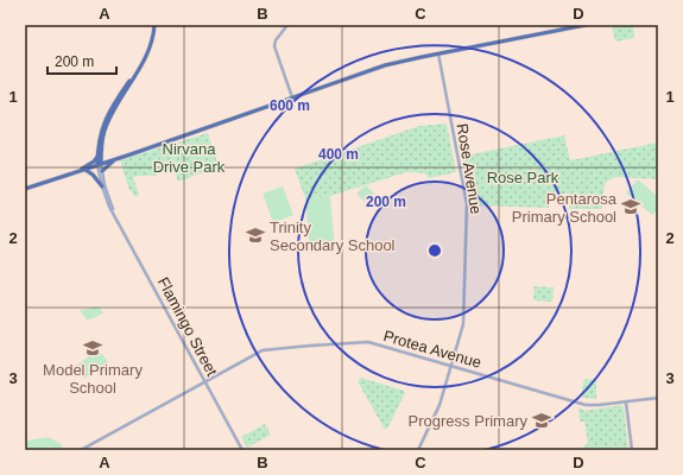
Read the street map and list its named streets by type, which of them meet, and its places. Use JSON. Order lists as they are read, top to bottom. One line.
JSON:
{"streets":{"street":["Rose Avenue","Flamingo Street","Protea Avenue"]},"crossings":[["Rose Avenue","Protea Avenue"],["Flamingo Street","Protea Avenue"]],"parks":["Nirvana Drive Park","Rose Park"],"places":{"school or university":["Pentarosa Primary School","Trinity Secondary School","Model Primary School","Progress Primary"]},"scale_bar":"200 m","grid":{"columns":["A","B","C","D"],"rows":["1","2","3"]},"rings":["600 m","400 m","200 m"]}
